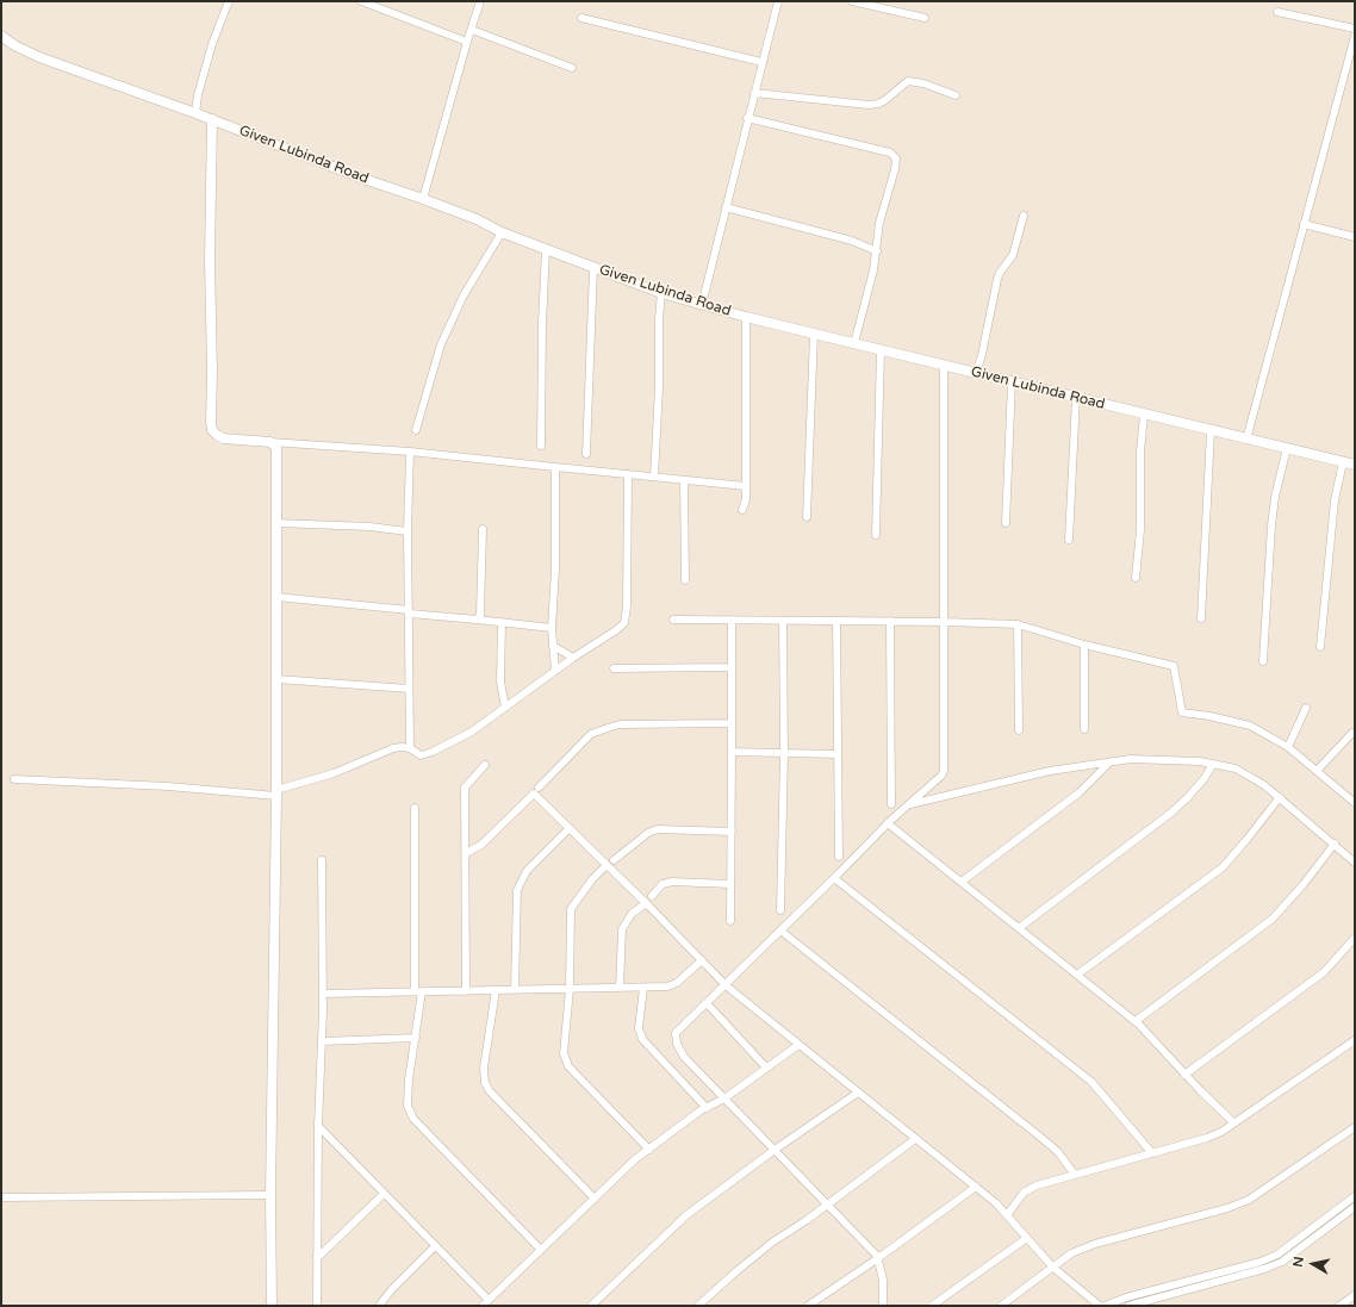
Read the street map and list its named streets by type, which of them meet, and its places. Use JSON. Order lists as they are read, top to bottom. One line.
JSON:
{"streets":{"street":["Given Lubinda Road"]},"north":"left"}
